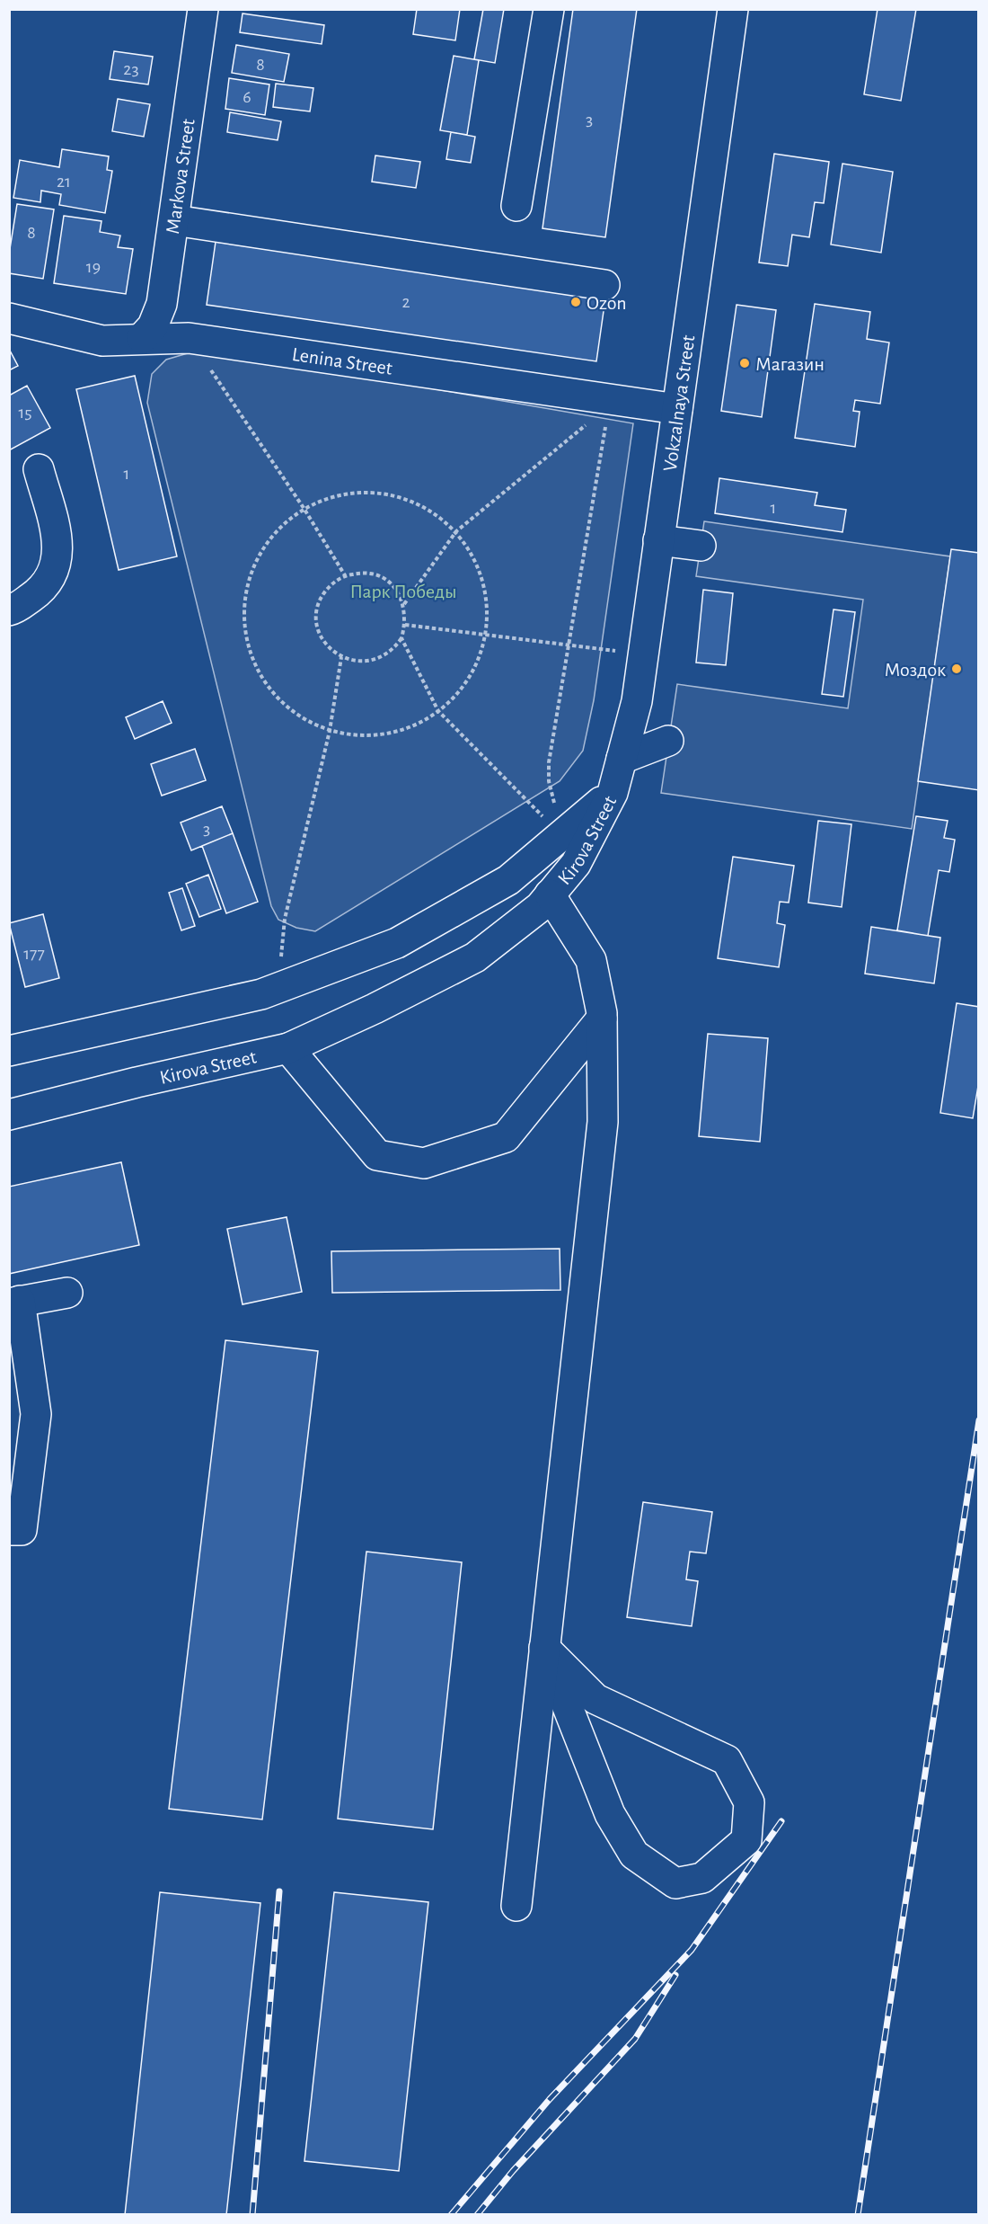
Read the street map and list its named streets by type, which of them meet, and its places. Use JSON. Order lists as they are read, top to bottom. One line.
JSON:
{"streets":{"street":["Markova Street","Lenina Street","Vokzalnaya Street","Kirova Street"]},"crossings":[["Markova Street","Lenina Street"],["Lenina Street","Vokzalnaya Street"],["Vokzalnaya Street","Kirova Street"]],"parks":["Парк Победы"],"places":["Ozon","Магазин","Моздок"],"house_numbers":["8","23","6","3","21","8","19","2","15","1","1","3","177"]}
